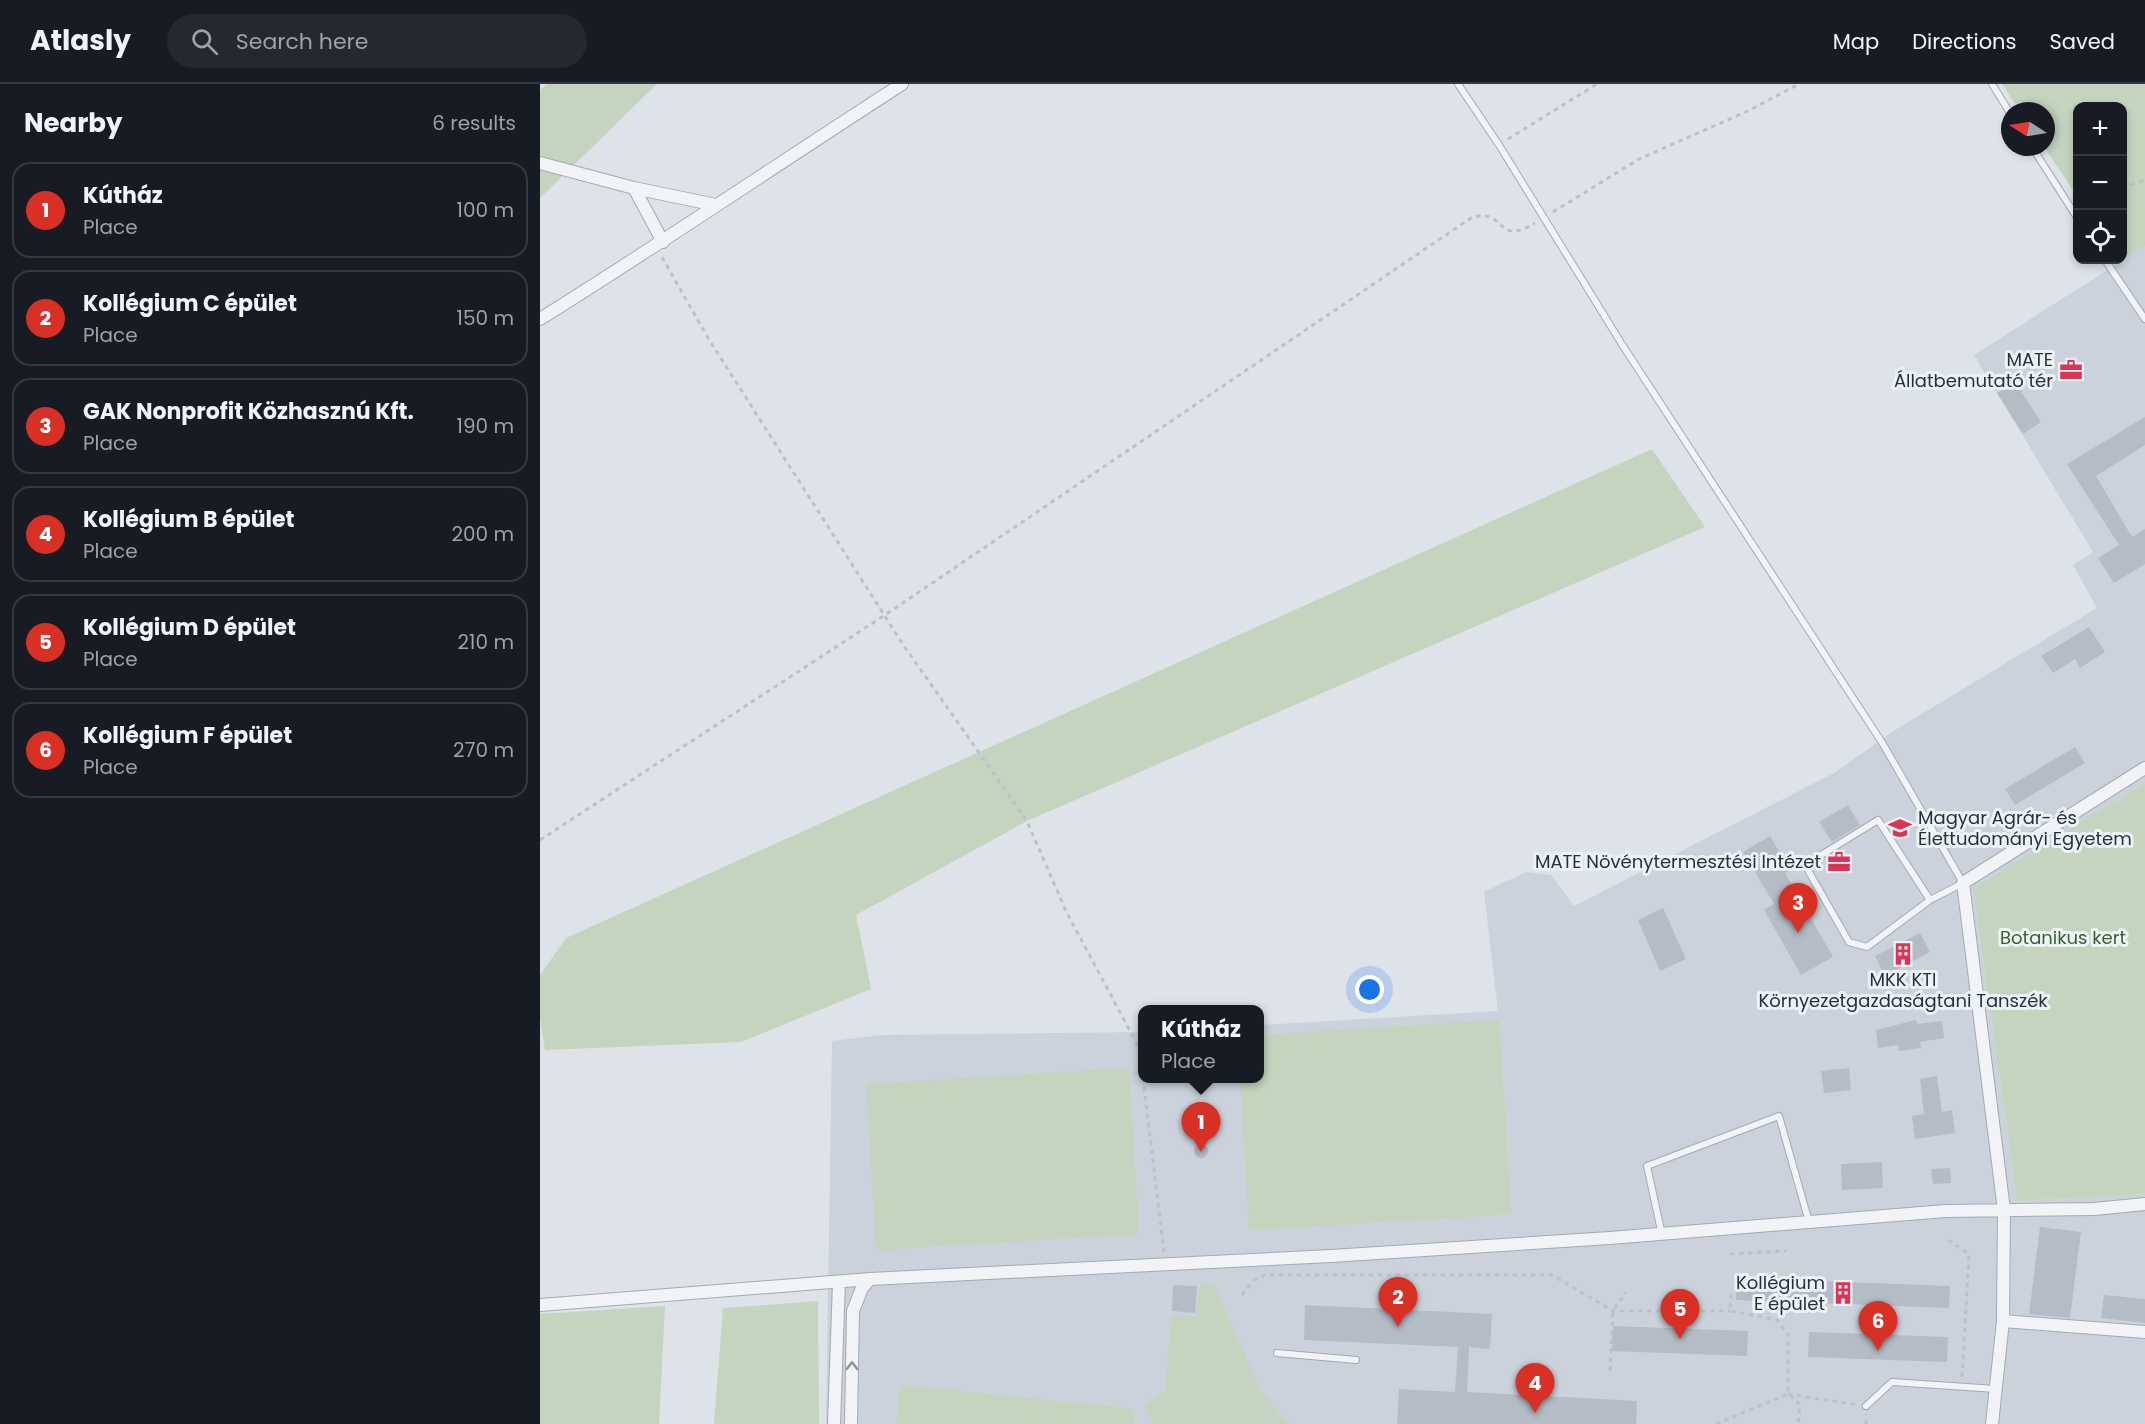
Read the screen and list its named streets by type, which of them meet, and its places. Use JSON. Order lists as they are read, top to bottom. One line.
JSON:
{"parks":["Botanikus kert"],"places":{"office":["MATE Állatbemutató tér","MATE Növénytermesztési Intézet"],"school or university":["Magyar Agrár- és Élettudományi Egyetem"],"building":["MKK KTI Környezetgazdaságtani Tanszék","Kollégium E épület"]},"north":"left","page":{"header":"Atlasly","search":"Search here","nav":["Map","Directions","Saved"],"heading":["Nearby","6 results"],"map_buttons":["+","−"],"list":[{"mark":"1","name":"Kútház","note":"Place","value":"100 m"},{"mark":"2","name":"Kollégium C épület","note":"Place","value":"150 m"},{"mark":"3","name":"GAK Nonprofit Közhasznú Kft.","note":"Place","value":"190 m"},{"mark":"4","name":"Kollégium B épület","note":"Place","value":"200 m"},{"mark":"5","name":"Kollégium D épület","note":"Place","value":"210 m"},{"mark":"6","name":"Kollégium F épület","note":"Place","value":"270 m"}],"pins":["3","1","2","5","6","4"],"popup":["Kútház","Place"]}}
